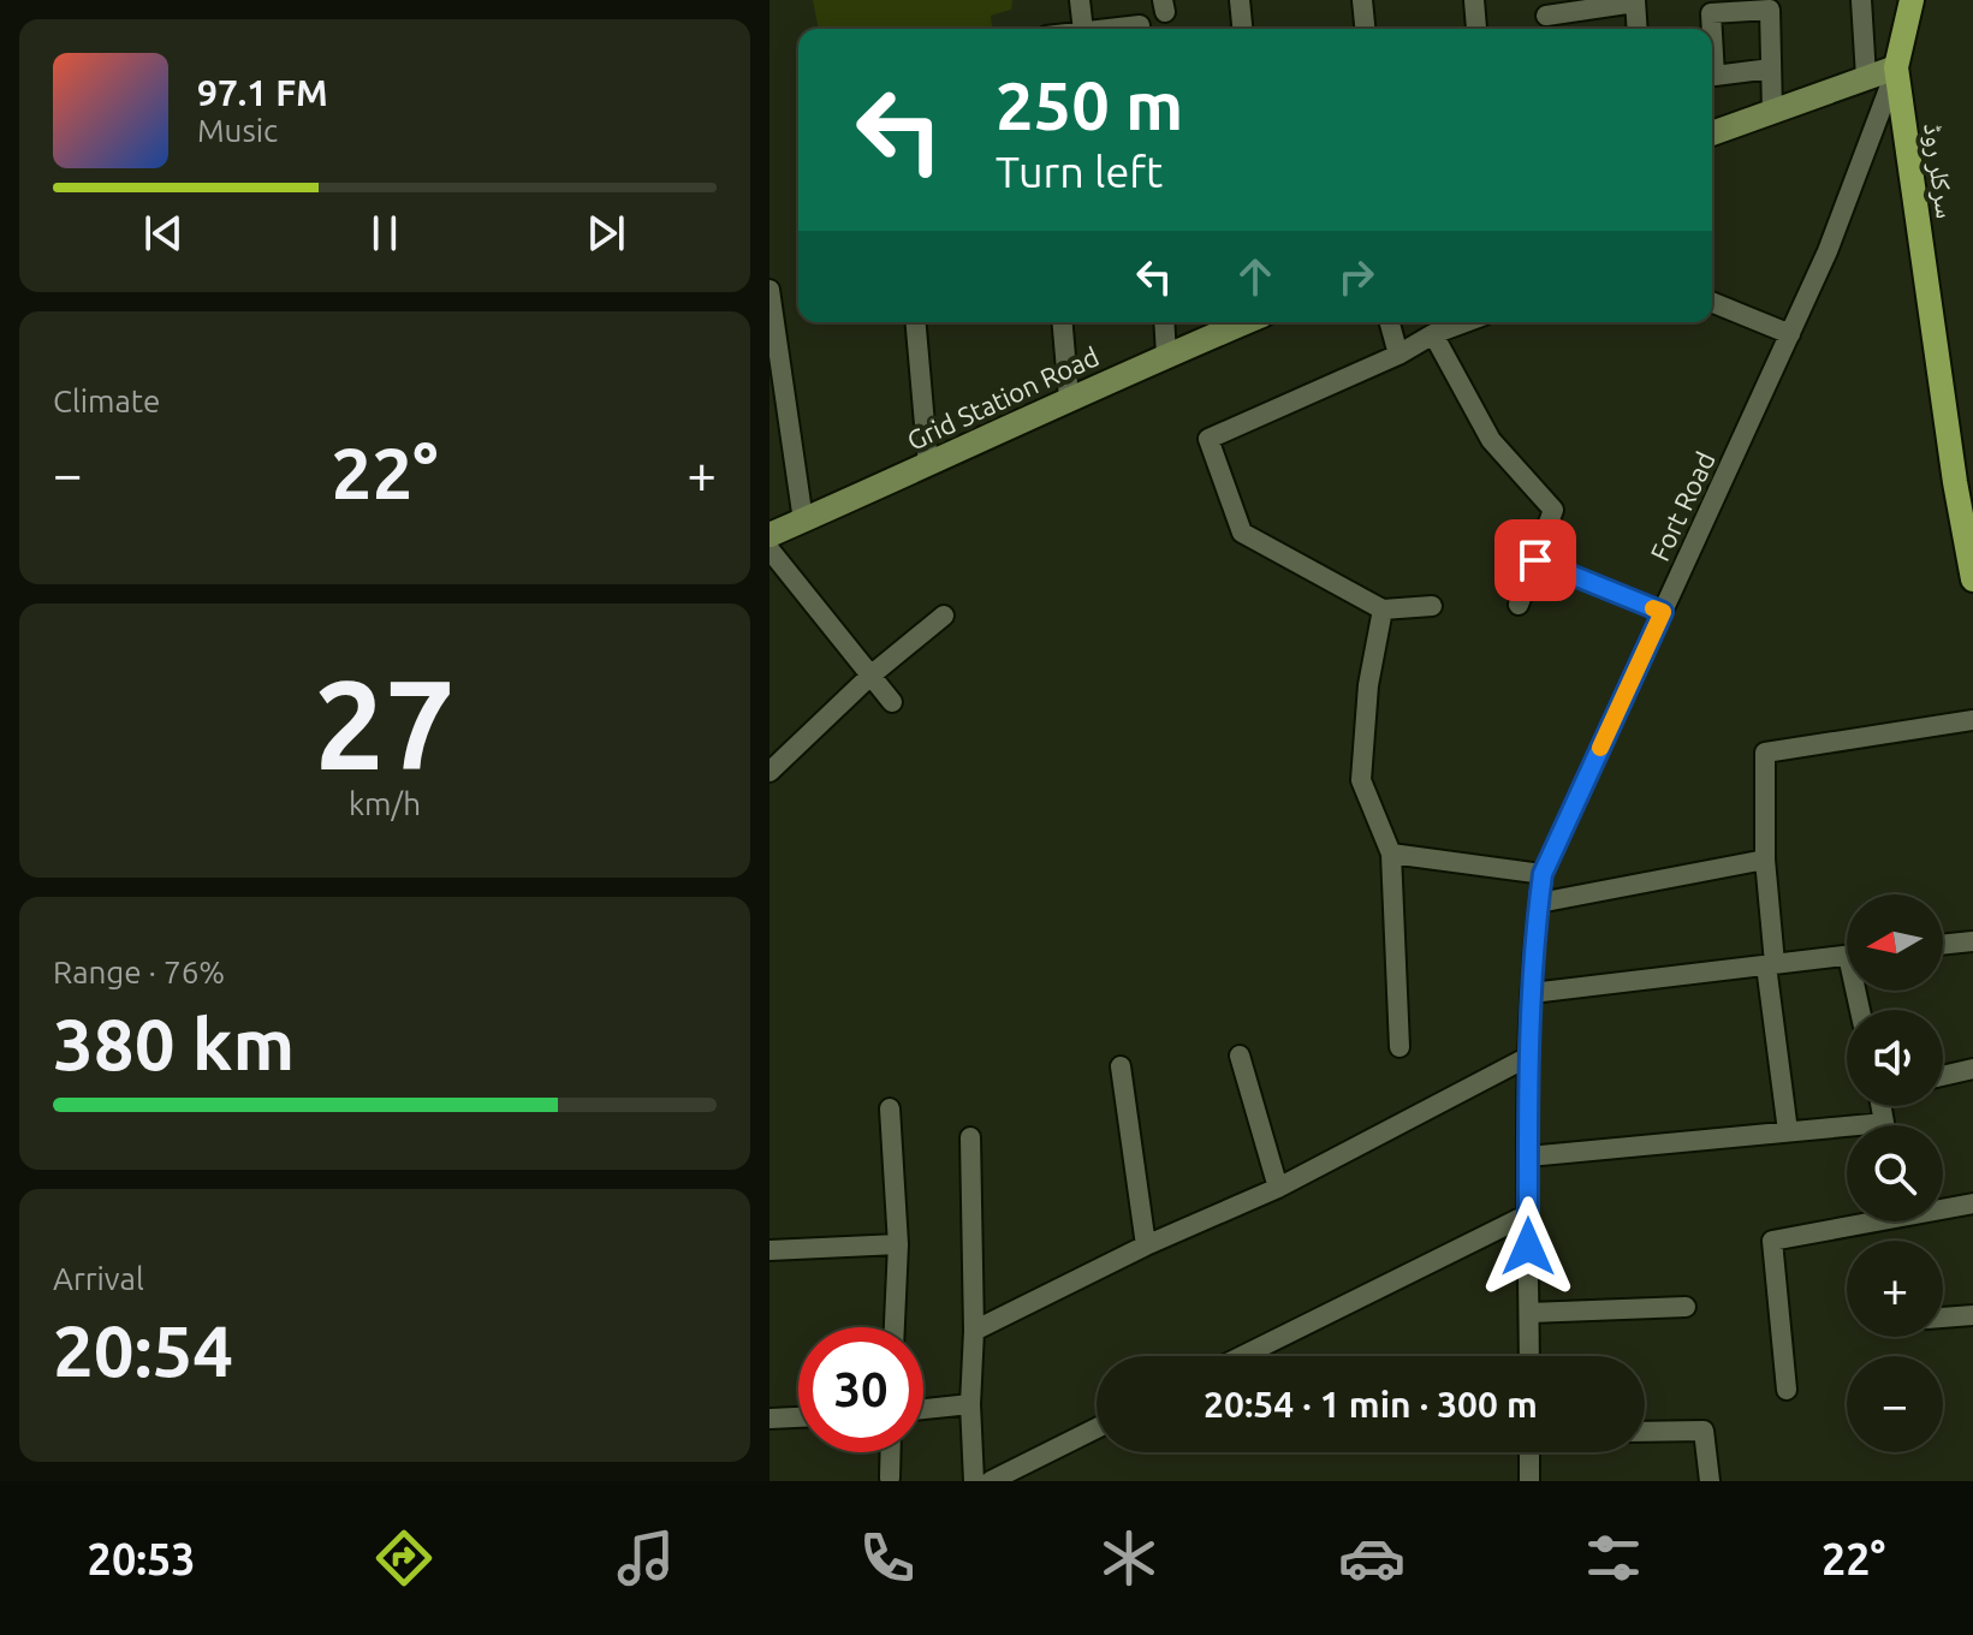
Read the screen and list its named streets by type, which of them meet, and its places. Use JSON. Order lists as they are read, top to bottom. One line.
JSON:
{"streets":{"main road":["سرکلر روڈ","Grid Station Road"],"street":["Fort Road"]},"crossings":[["سرکلر روڈ","Fort Road"]],"north":"left","page":{"turn":["250 m","Turn left"],"song":["97.1 FM","Music"],"tile":["Climate",["27","km/h"],["Range · 76%","380 km"],["Arrival","20:54"]],"heat":["−","22°","+"],"map_buttons":["+","−"],"limit":"30","trip":"20:54 · 1 min · 300 m","tabs":["20:53","22°"]}}
